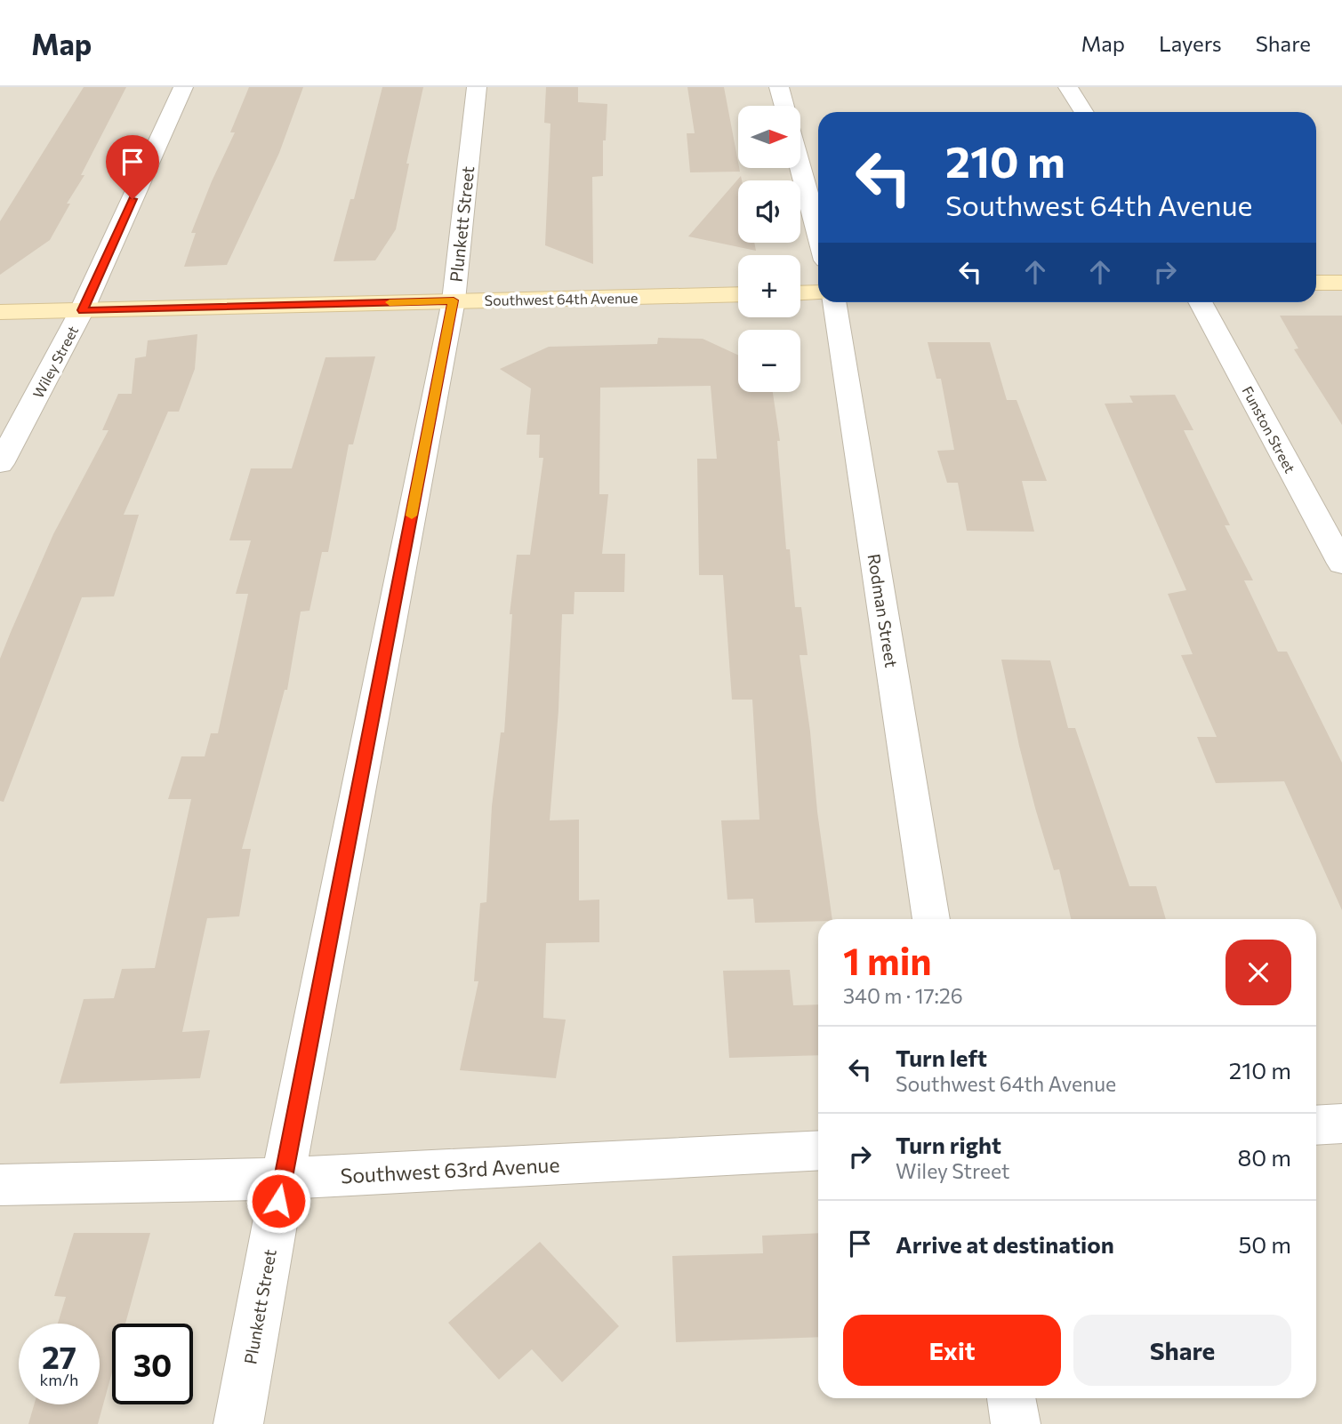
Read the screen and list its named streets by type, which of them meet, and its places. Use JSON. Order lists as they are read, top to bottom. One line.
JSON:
{"streets":{"street":["Plunkett Street","Southwest 64th Avenue","Wiley Street","Funston Street","Rodman Street","Southwest 63rd Avenue"]},"crossings":[["Plunkett Street","Southwest 64th Avenue"],["Plunkett Street","Southwest 63rd Avenue"],["Southwest 64th Avenue","Wiley Street"]],"north":"right","page":{"header":"Map","nav":["Map","Layers","Share"],"map_buttons":["+","−"],"turn":["210 m","Southwest 64th Avenue"],"heading":["1 min","340 m · 17:26"],"list":[{"name":"Turn left","note":"Southwest 64th Avenue","value":"210 m"},{"name":"Turn right","note":"Wiley Street","value":"80 m"},{"name":"Arrive at destination","value":"50 m"}],"buttons":["Exit","Share"],"speed":"27 km/h","limit":"30"}}
